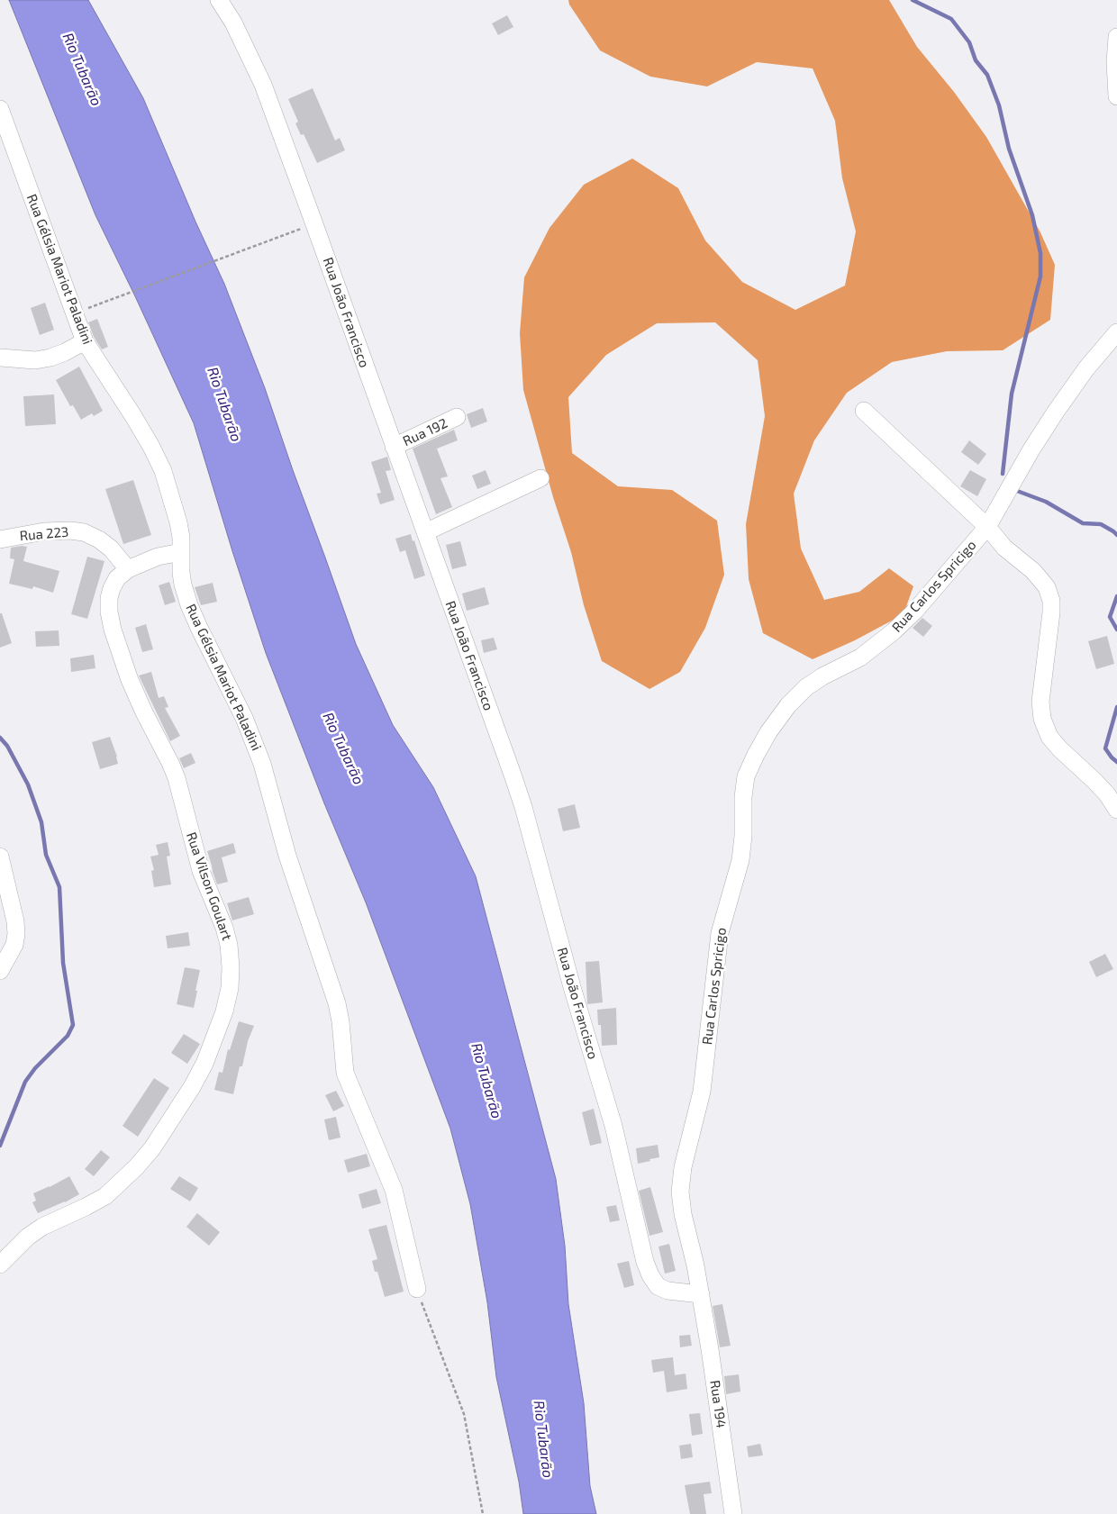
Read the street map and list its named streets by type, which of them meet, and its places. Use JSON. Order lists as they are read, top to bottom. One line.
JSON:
{"streets":{"street":["Rua Gélsia Mariot Paladini","Rua João Francisco","Rua 192","Rua 223","Rua Carlos Spricigo","Rua Vilson Goulart","Rua 194"]},"crossings":[["Rua Gélsia Mariot Paladini","Rua Vilson Goulart"],["Rua João Francisco","Rua 192"],["Rua João Francisco","Rua Carlos Spricigo"],["Rua João Francisco","Rua 194"],["Rua 223","Rua Vilson Goulart"],["Rua Carlos Spricigo","Rua 194"]],"water":["Rio Tubarão"]}
